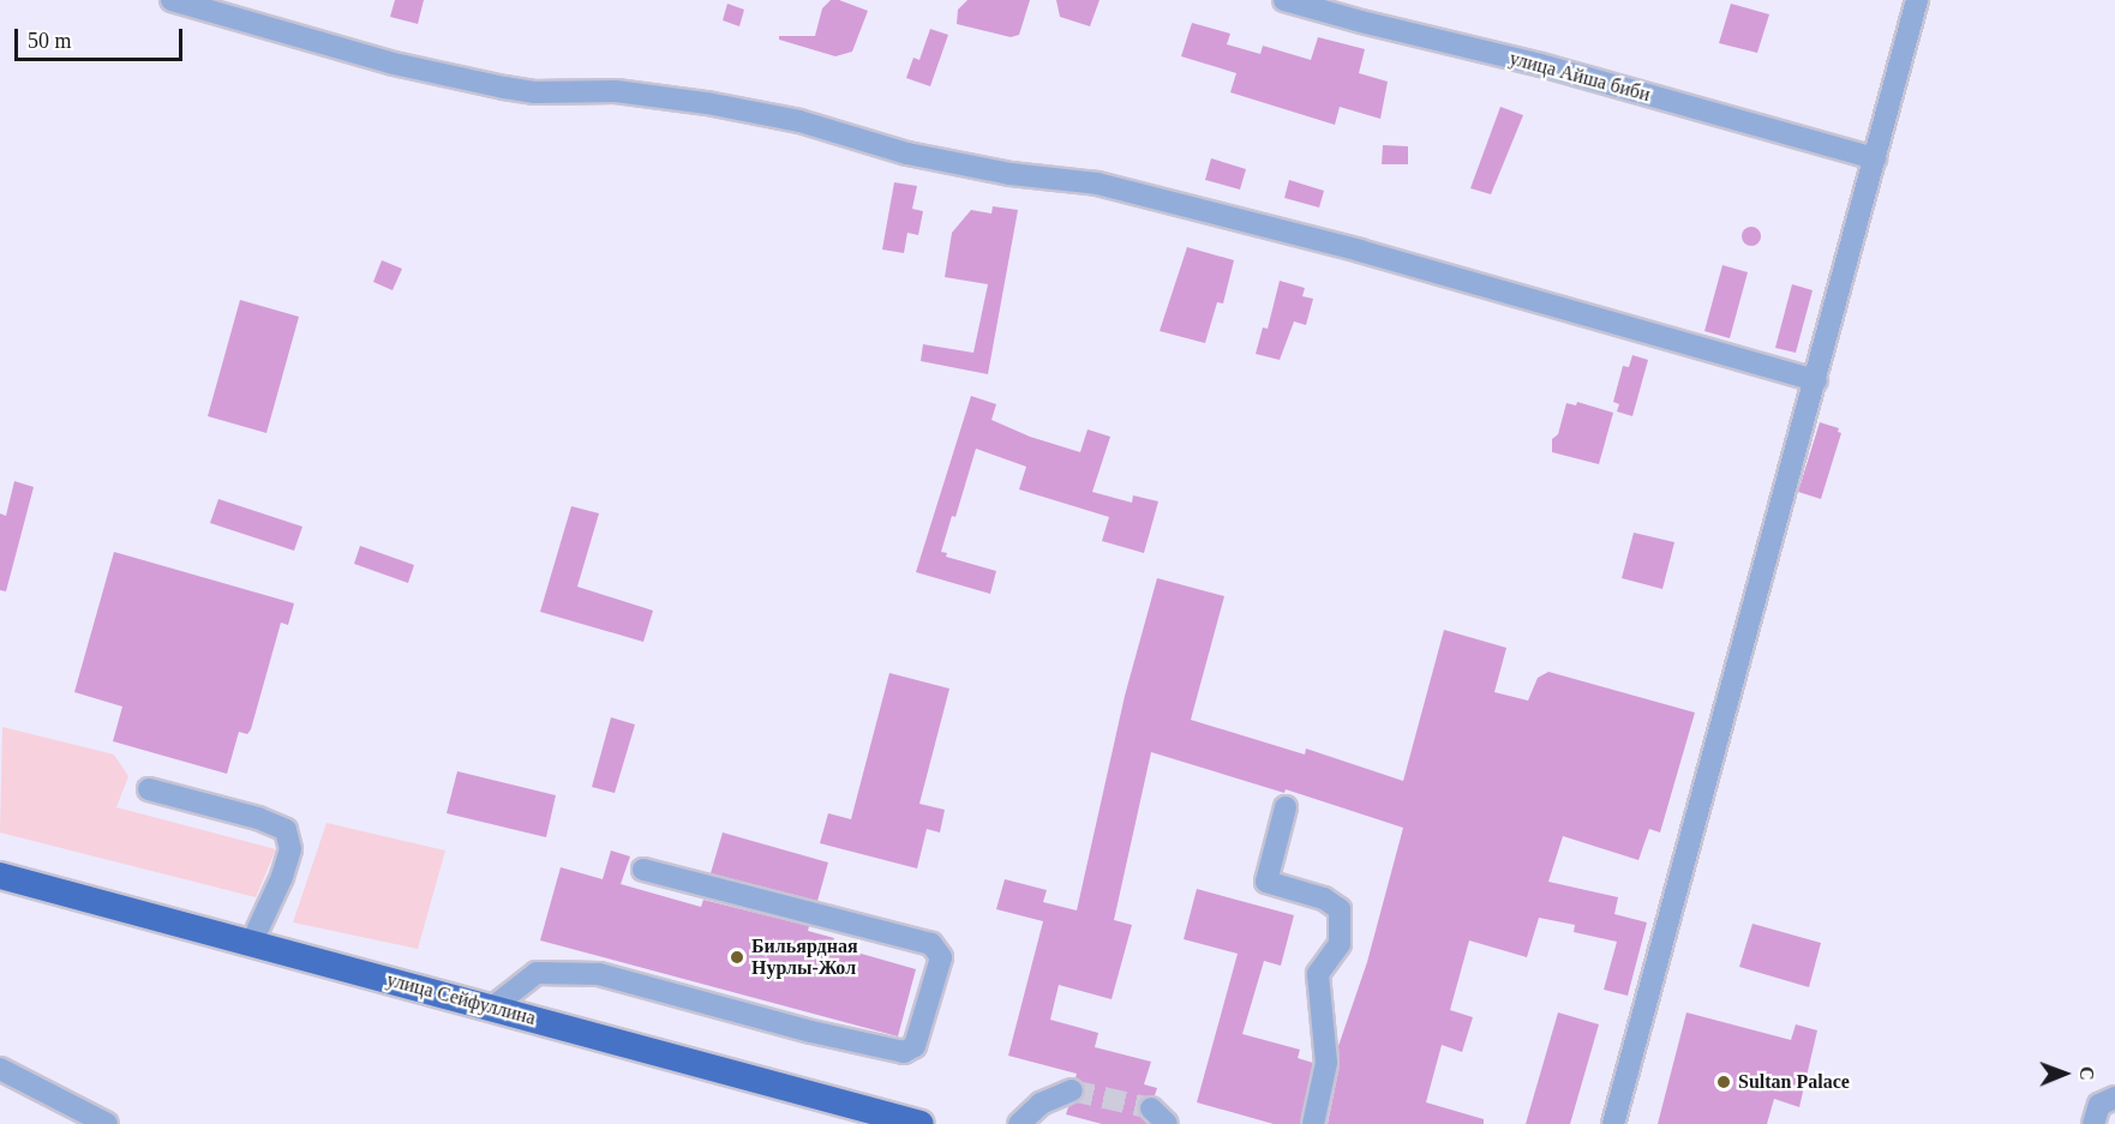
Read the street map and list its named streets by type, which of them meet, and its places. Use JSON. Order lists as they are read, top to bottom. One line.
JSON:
{"streets":{"main road":["улица Сейфуллина"],"street":["улица Айша биби"]},"places":["Бильярдная Нурлы-Жол","Sultan Palace"],"scale_bar":"50 m","north":"right"}
